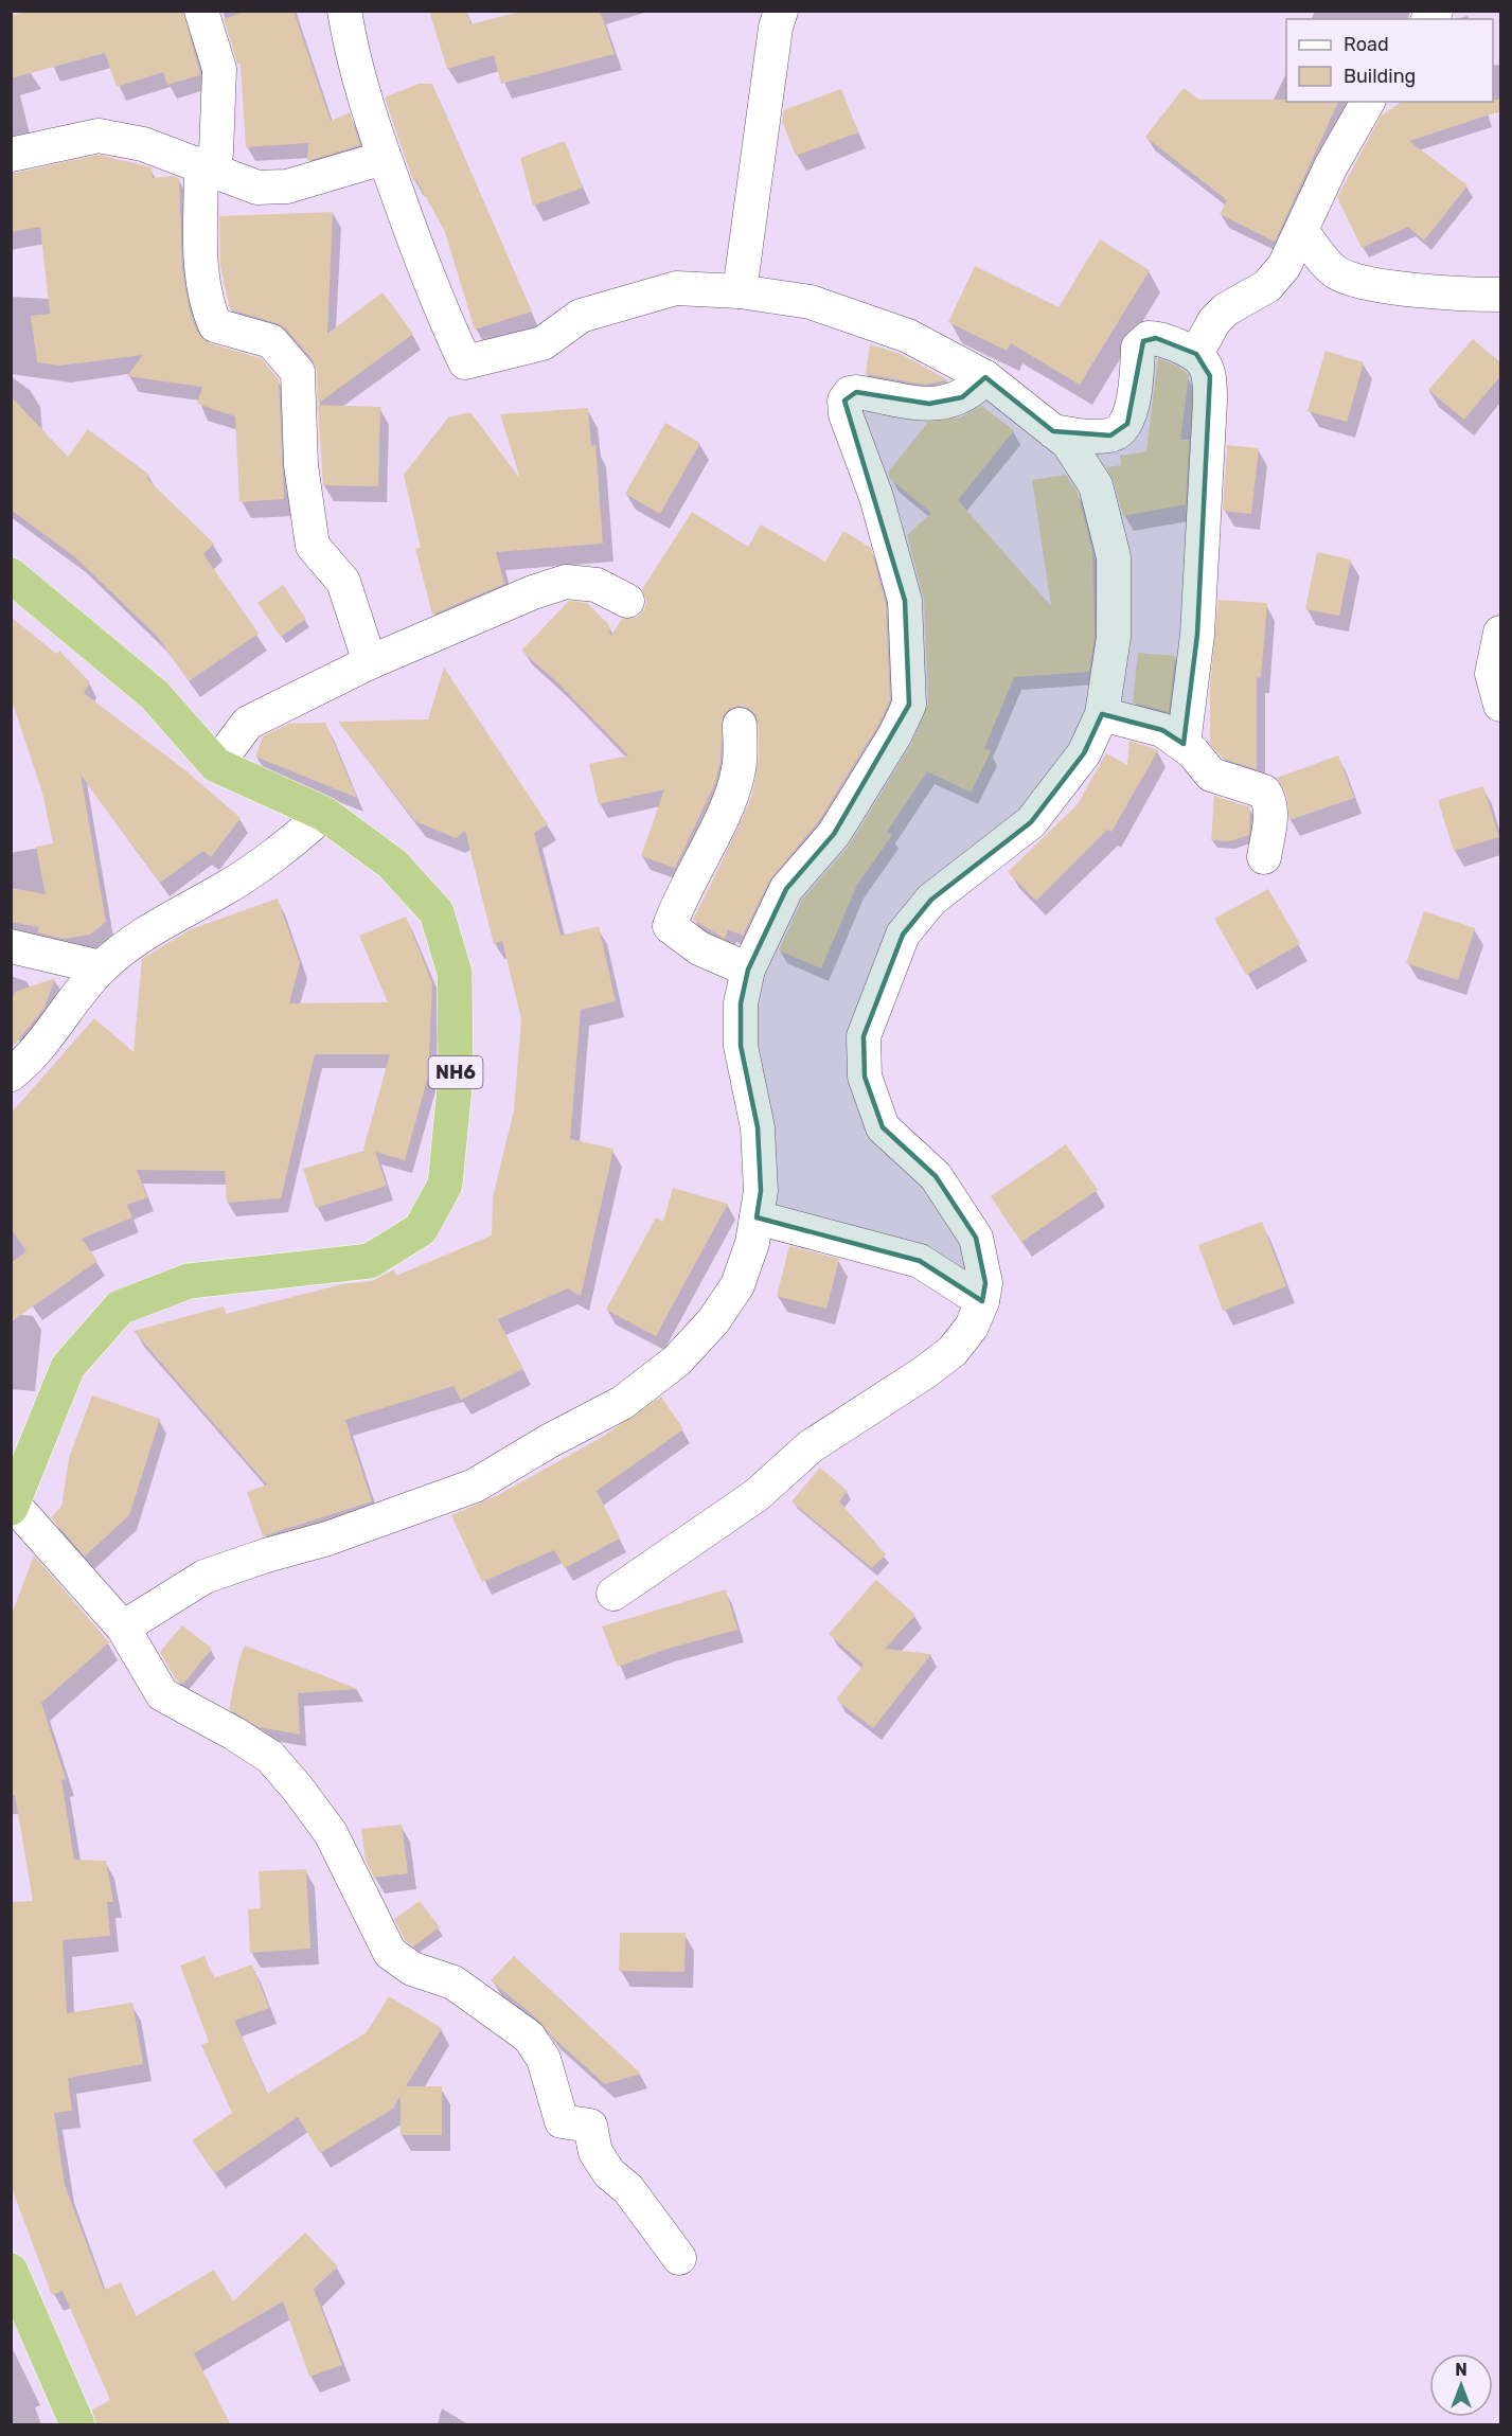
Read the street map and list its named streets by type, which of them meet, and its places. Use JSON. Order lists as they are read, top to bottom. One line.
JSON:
{"streets":{"highway":["NH6"]},"legend":["Road","Building"],"north":"top"}
